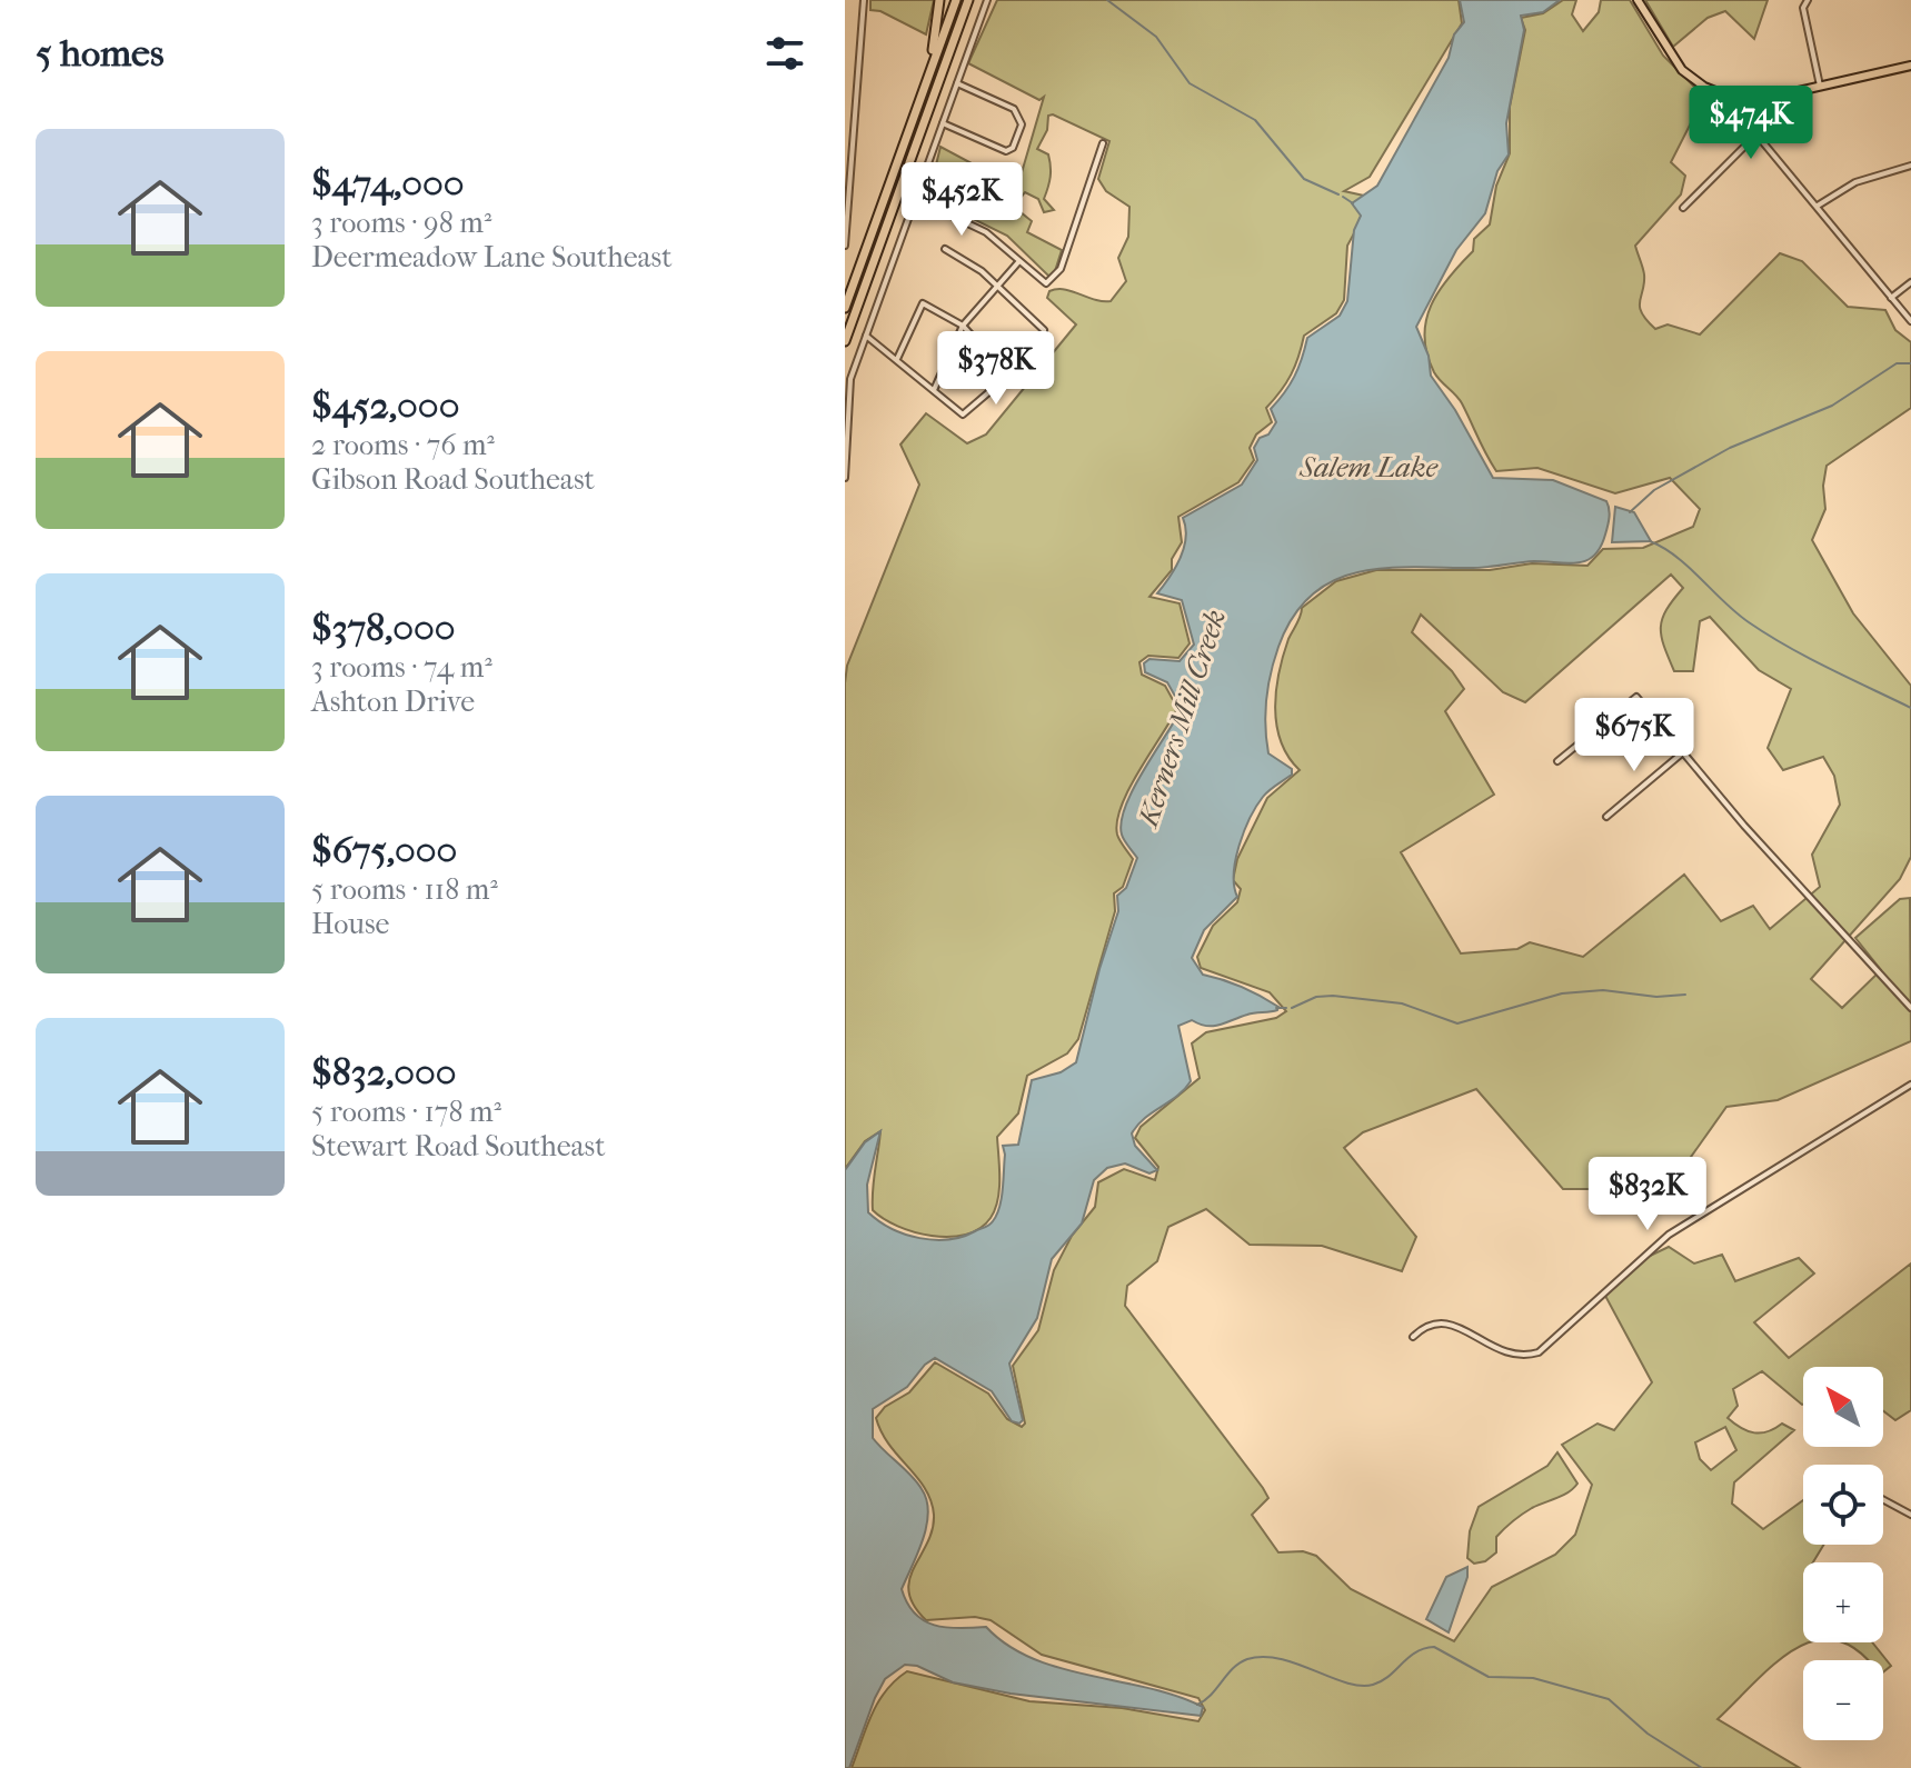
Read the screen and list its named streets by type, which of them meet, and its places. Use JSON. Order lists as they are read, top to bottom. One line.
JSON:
{"water":["Salem Lake","Kerners Mill Creek"],"north":"top left","page":{"heading":"5 homes","price":["$474K","$452K","$378K","$675K","$832K"],"list":[{"name":"$474,000","note":"3 rooms · 98 m² · Deermeadow Lane Southeast"},{"name":"$452,000","note":"2 rooms · 76 m² · Gibson Road Southeast"},{"name":"$378,000","note":"3 rooms · 74 m² · Ashton Drive"},{"name":"$675,000","note":"5 rooms · 118 m² · House"},{"name":"$832,000","note":"5 rooms · 178 m² · Stewart Road Southeast"}],"map_buttons":["+","−"]}}
